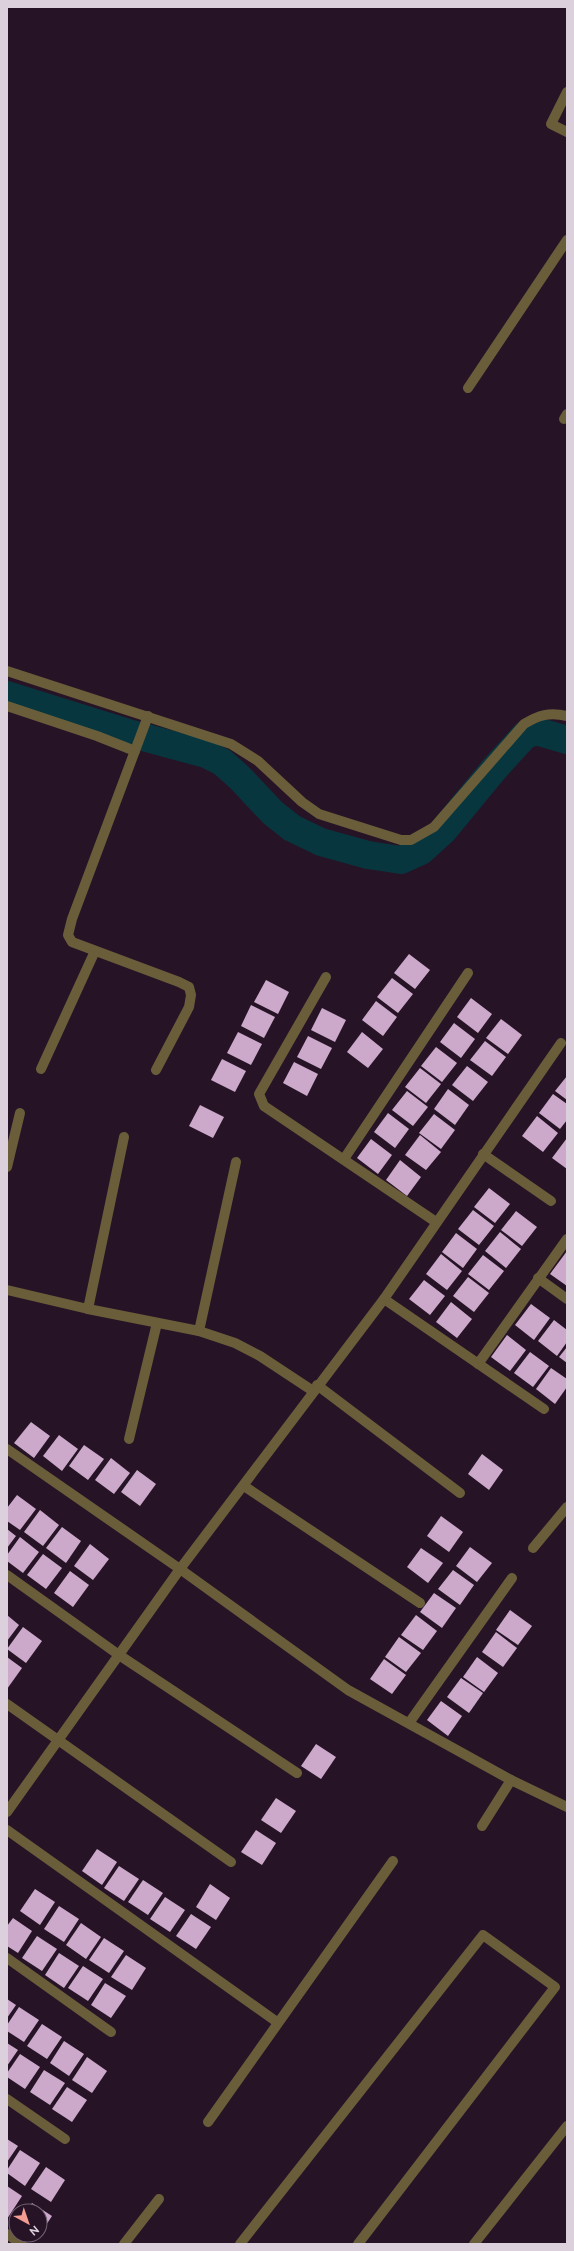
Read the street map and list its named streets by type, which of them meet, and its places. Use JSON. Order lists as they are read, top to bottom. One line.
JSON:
{"north":"bottom right"}
